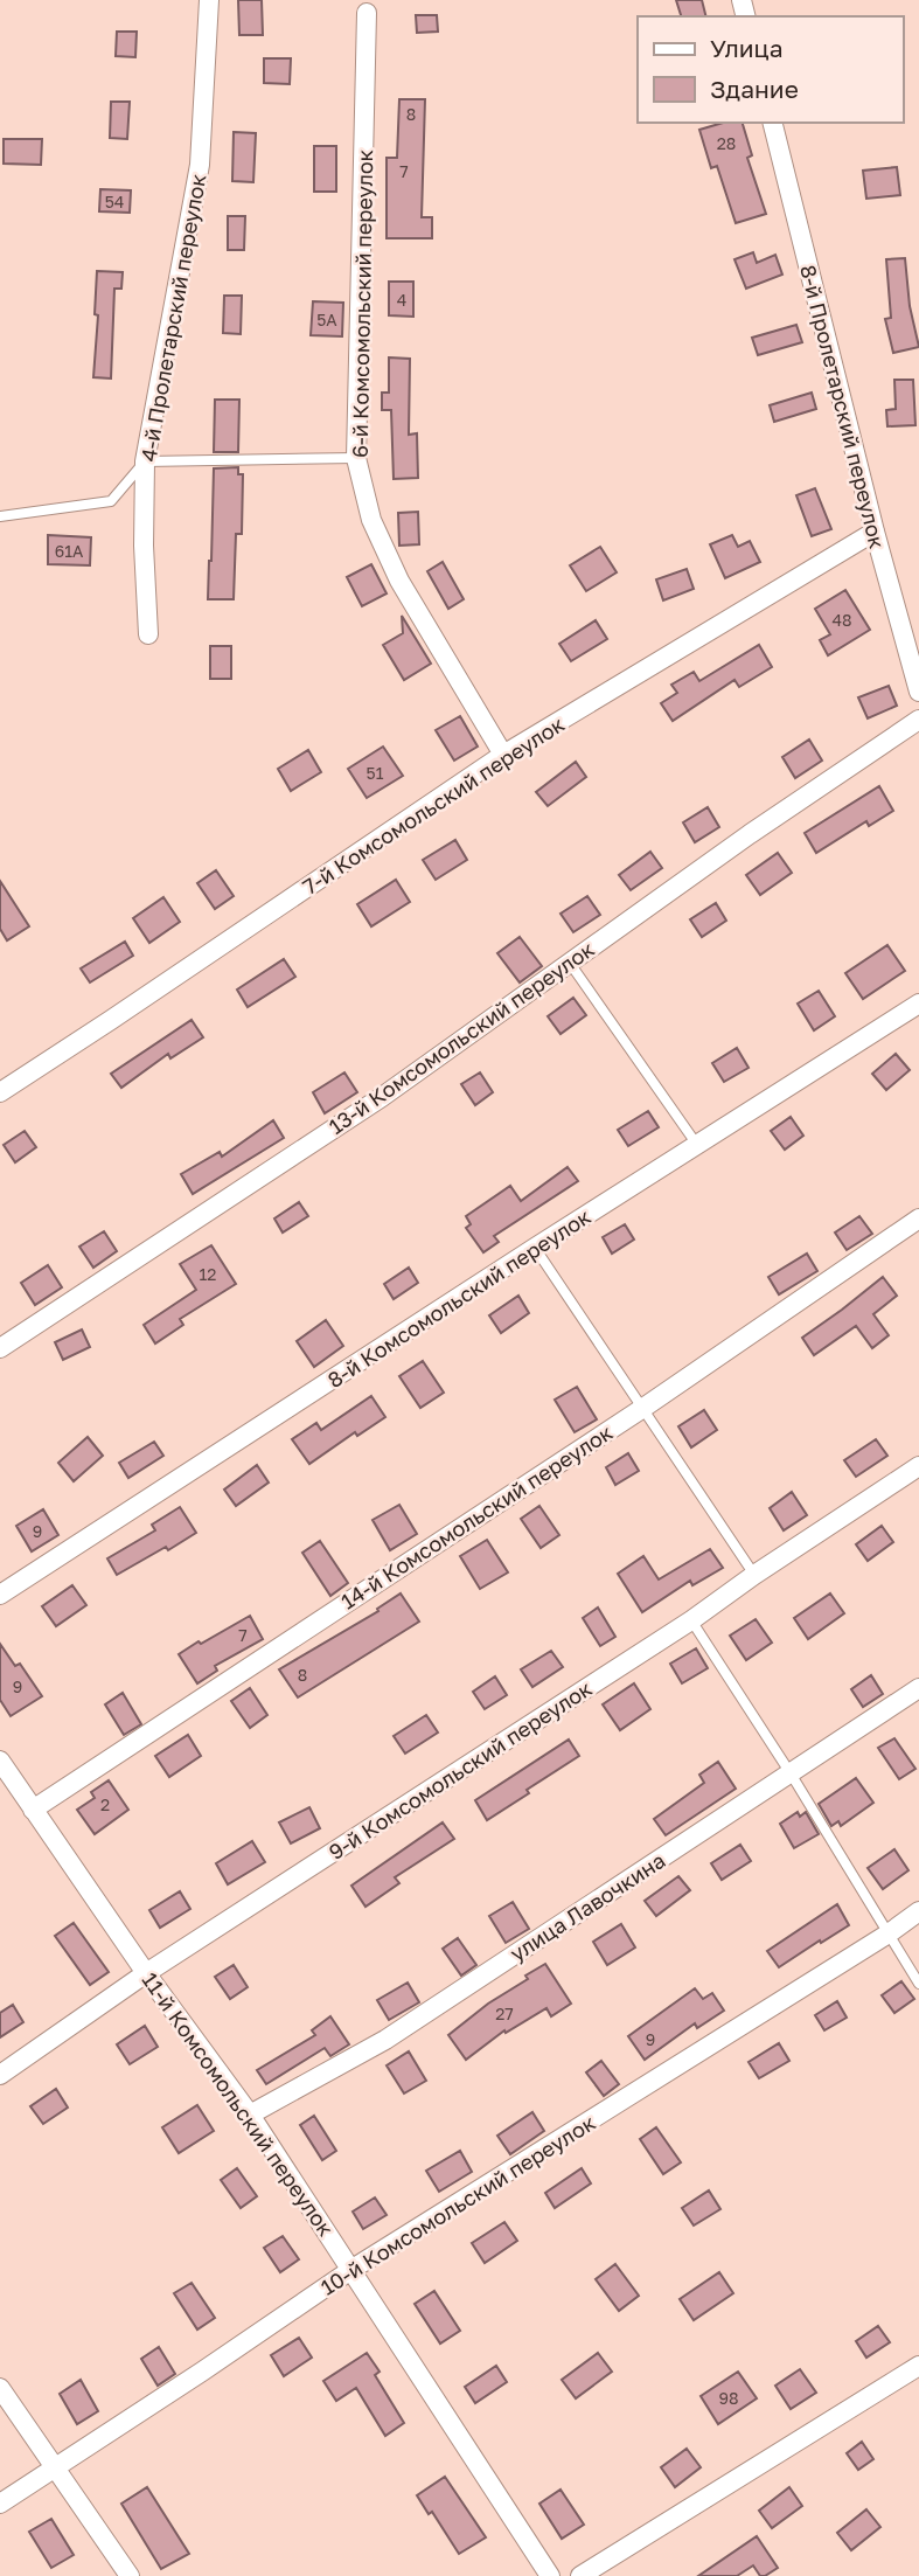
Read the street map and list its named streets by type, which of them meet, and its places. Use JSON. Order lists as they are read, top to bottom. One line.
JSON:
{"streets":{"street":["6-й Комсомольский переулок","4-й Пролетарский переулок","8-й Пролетарский переулок","7-й Комсомольский переулок","13-й Комсомольский переулок","8-й Комсомольский переулок","14-й Комсомольский переулок","9-й Комсомольский переулок","улица Лавочкина","11-й Комсомольский переулок","10-й Комсомольский переулок"]},"crossings":[["6-й Комсомольский переулок","7-й Комсомольский переулок"],["8-й Пролетарский переулок","7-й Комсомольский переулок"],["14-й Комсомольский переулок","11-й Комсомольский переулок"],["9-й Комсомольский переулок","11-й Комсомольский переулок"],["улица Лавочкина","11-й Комсомольский переулок"],["11-й Комсомольский переулок","10-й Комсомольский переулок"]],"house_numbers":["8","28","7","54","4","5А","61А","48","51","12","9","7","8","9","2","27","9","98"],"legend":["Улица","Здание"]}
